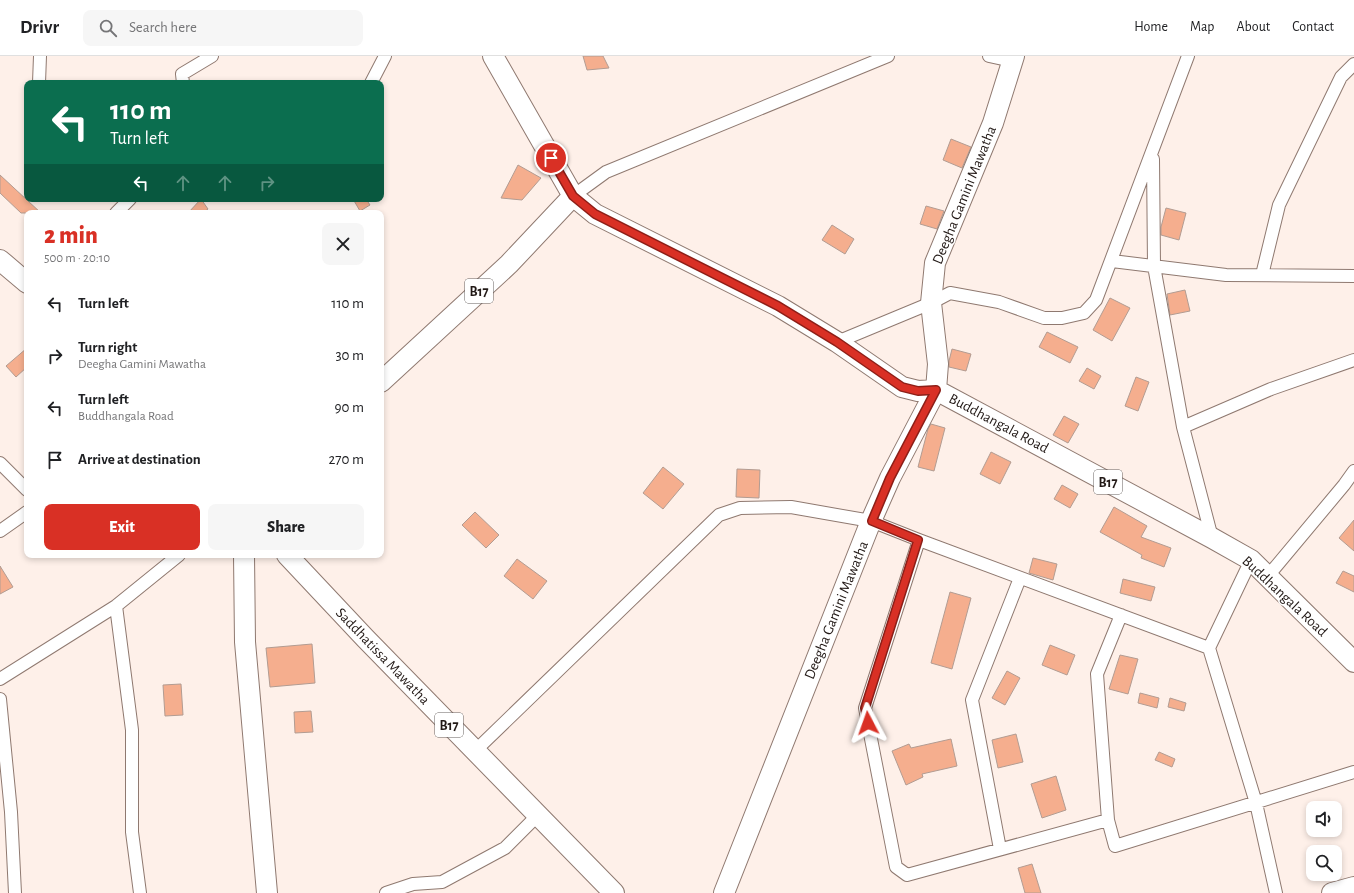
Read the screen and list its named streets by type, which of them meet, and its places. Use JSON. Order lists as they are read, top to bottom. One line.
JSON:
{"streets":{"main road":["Deegha Gamini Mawatha","B17","Buddhangala Road","Saddhatissa Mawatha"]},"crossings":[["Deegha Gamini Mawatha","Buddhangala Road"],["B17","Buddhangala Road"]],"page":{"header":"Drivr","search":"Search here","nav":["Home","Map","About","Contact"],"turn":["110 m","Turn left"],"heading":["2 min","500 m · 20:10"],"list":[{"name":"Turn left","value":"110 m"},{"name":"Turn right","note":"Deegha Gamini Mawatha","value":"30 m"},{"name":"Turn left","note":"Buddhangala Road","value":"90 m"},{"name":"Arrive at destination","value":"270 m"}],"buttons":["Exit","Share"]}}
